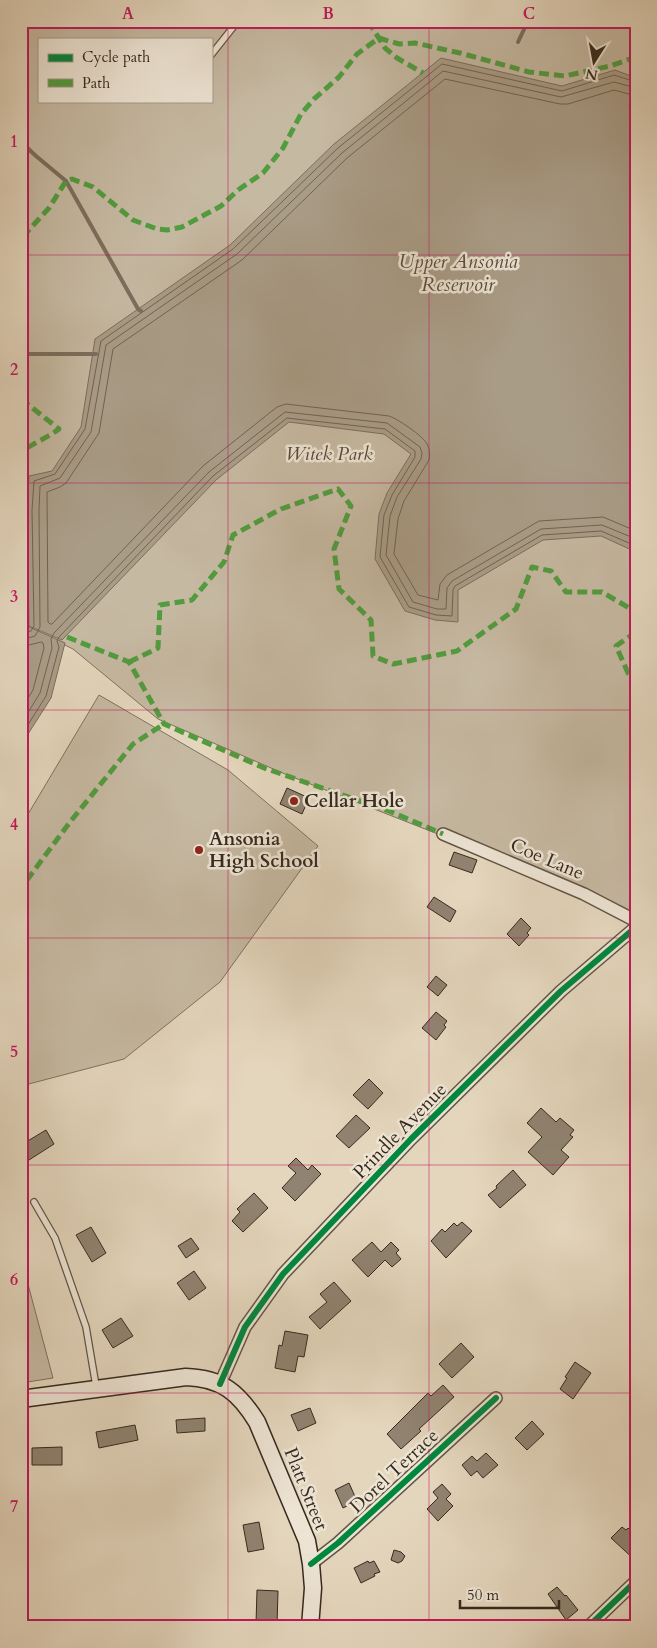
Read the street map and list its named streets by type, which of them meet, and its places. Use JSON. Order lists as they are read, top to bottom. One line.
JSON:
{"streets":{"main road":["Platt Street"],"street":["Coe Lane","Prindle Avenue","Dorel Terrace"]},"crossings":[["Prindle Avenue","Platt Street"],["Dorel Terrace","Platt Street"]],"water":["Upper Ansonia Reservoir"],"parks":["Witek Park"],"places":["Cellar Hole","Ansonia High School"],"legend":["Cycle path","Path"],"scale_bar":"50 m","north":"bottom","grid":{"columns":["A","B","C"],"rows":["1","2","3","4","5","6","7"]}}
